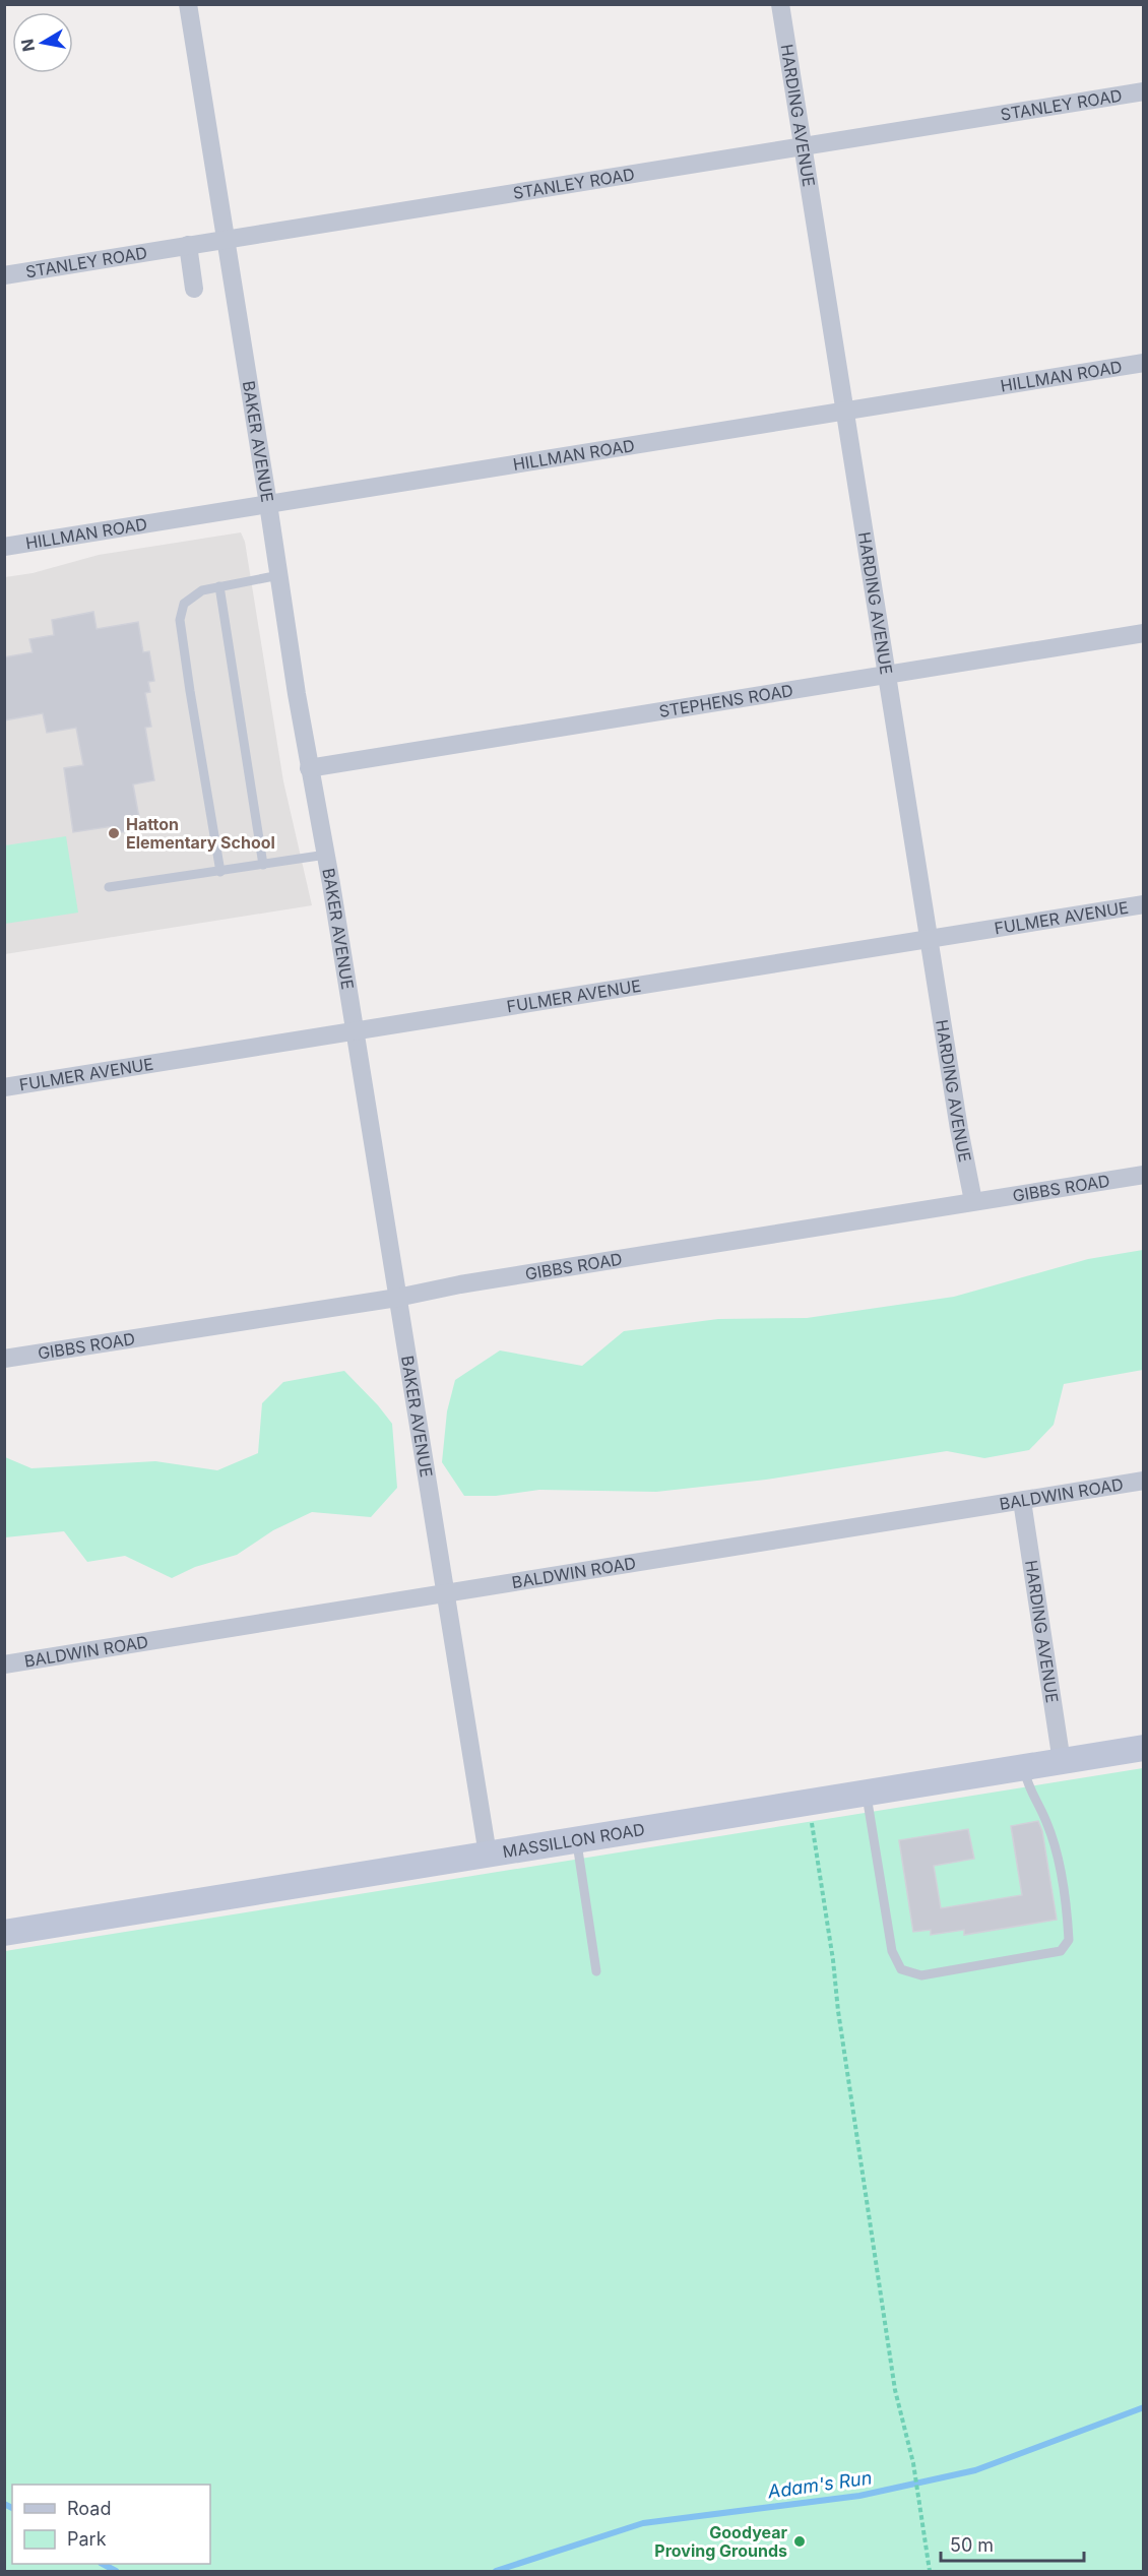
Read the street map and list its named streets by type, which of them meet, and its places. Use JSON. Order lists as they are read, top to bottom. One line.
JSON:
{"streets":{"street":["STANLEY ROAD","HARDING AVENUE","HILLMAN ROAD","BAKER AVENUE","STEPHENS ROAD","FULMER AVENUE","GIBBS ROAD","BALDWIN ROAD","MASSILLON ROAD"]},"crossings":[["STANLEY ROAD","HARDING AVENUE"],["STANLEY ROAD","BAKER AVENUE"],["HARDING AVENUE","HILLMAN ROAD"],["HARDING AVENUE","STEPHENS ROAD"],["HARDING AVENUE","FULMER AVENUE"],["HARDING AVENUE","GIBBS ROAD"],["HARDING AVENUE","BALDWIN ROAD"],["HARDING AVENUE","MASSILLON ROAD"],["HILLMAN ROAD","BAKER AVENUE"],["BAKER AVENUE","STEPHENS ROAD"],["BAKER AVENUE","FULMER AVENUE"],["BAKER AVENUE","GIBBS ROAD"],["BAKER AVENUE","BALDWIN ROAD"],["BAKER AVENUE","MASSILLON ROAD"]],"water":["Adam's Run"],"places":["Hatton Elementary School","Goodyear Proving Grounds"],"legend":["Road","Park"],"scale_bar":"50 m","north":"left"}
